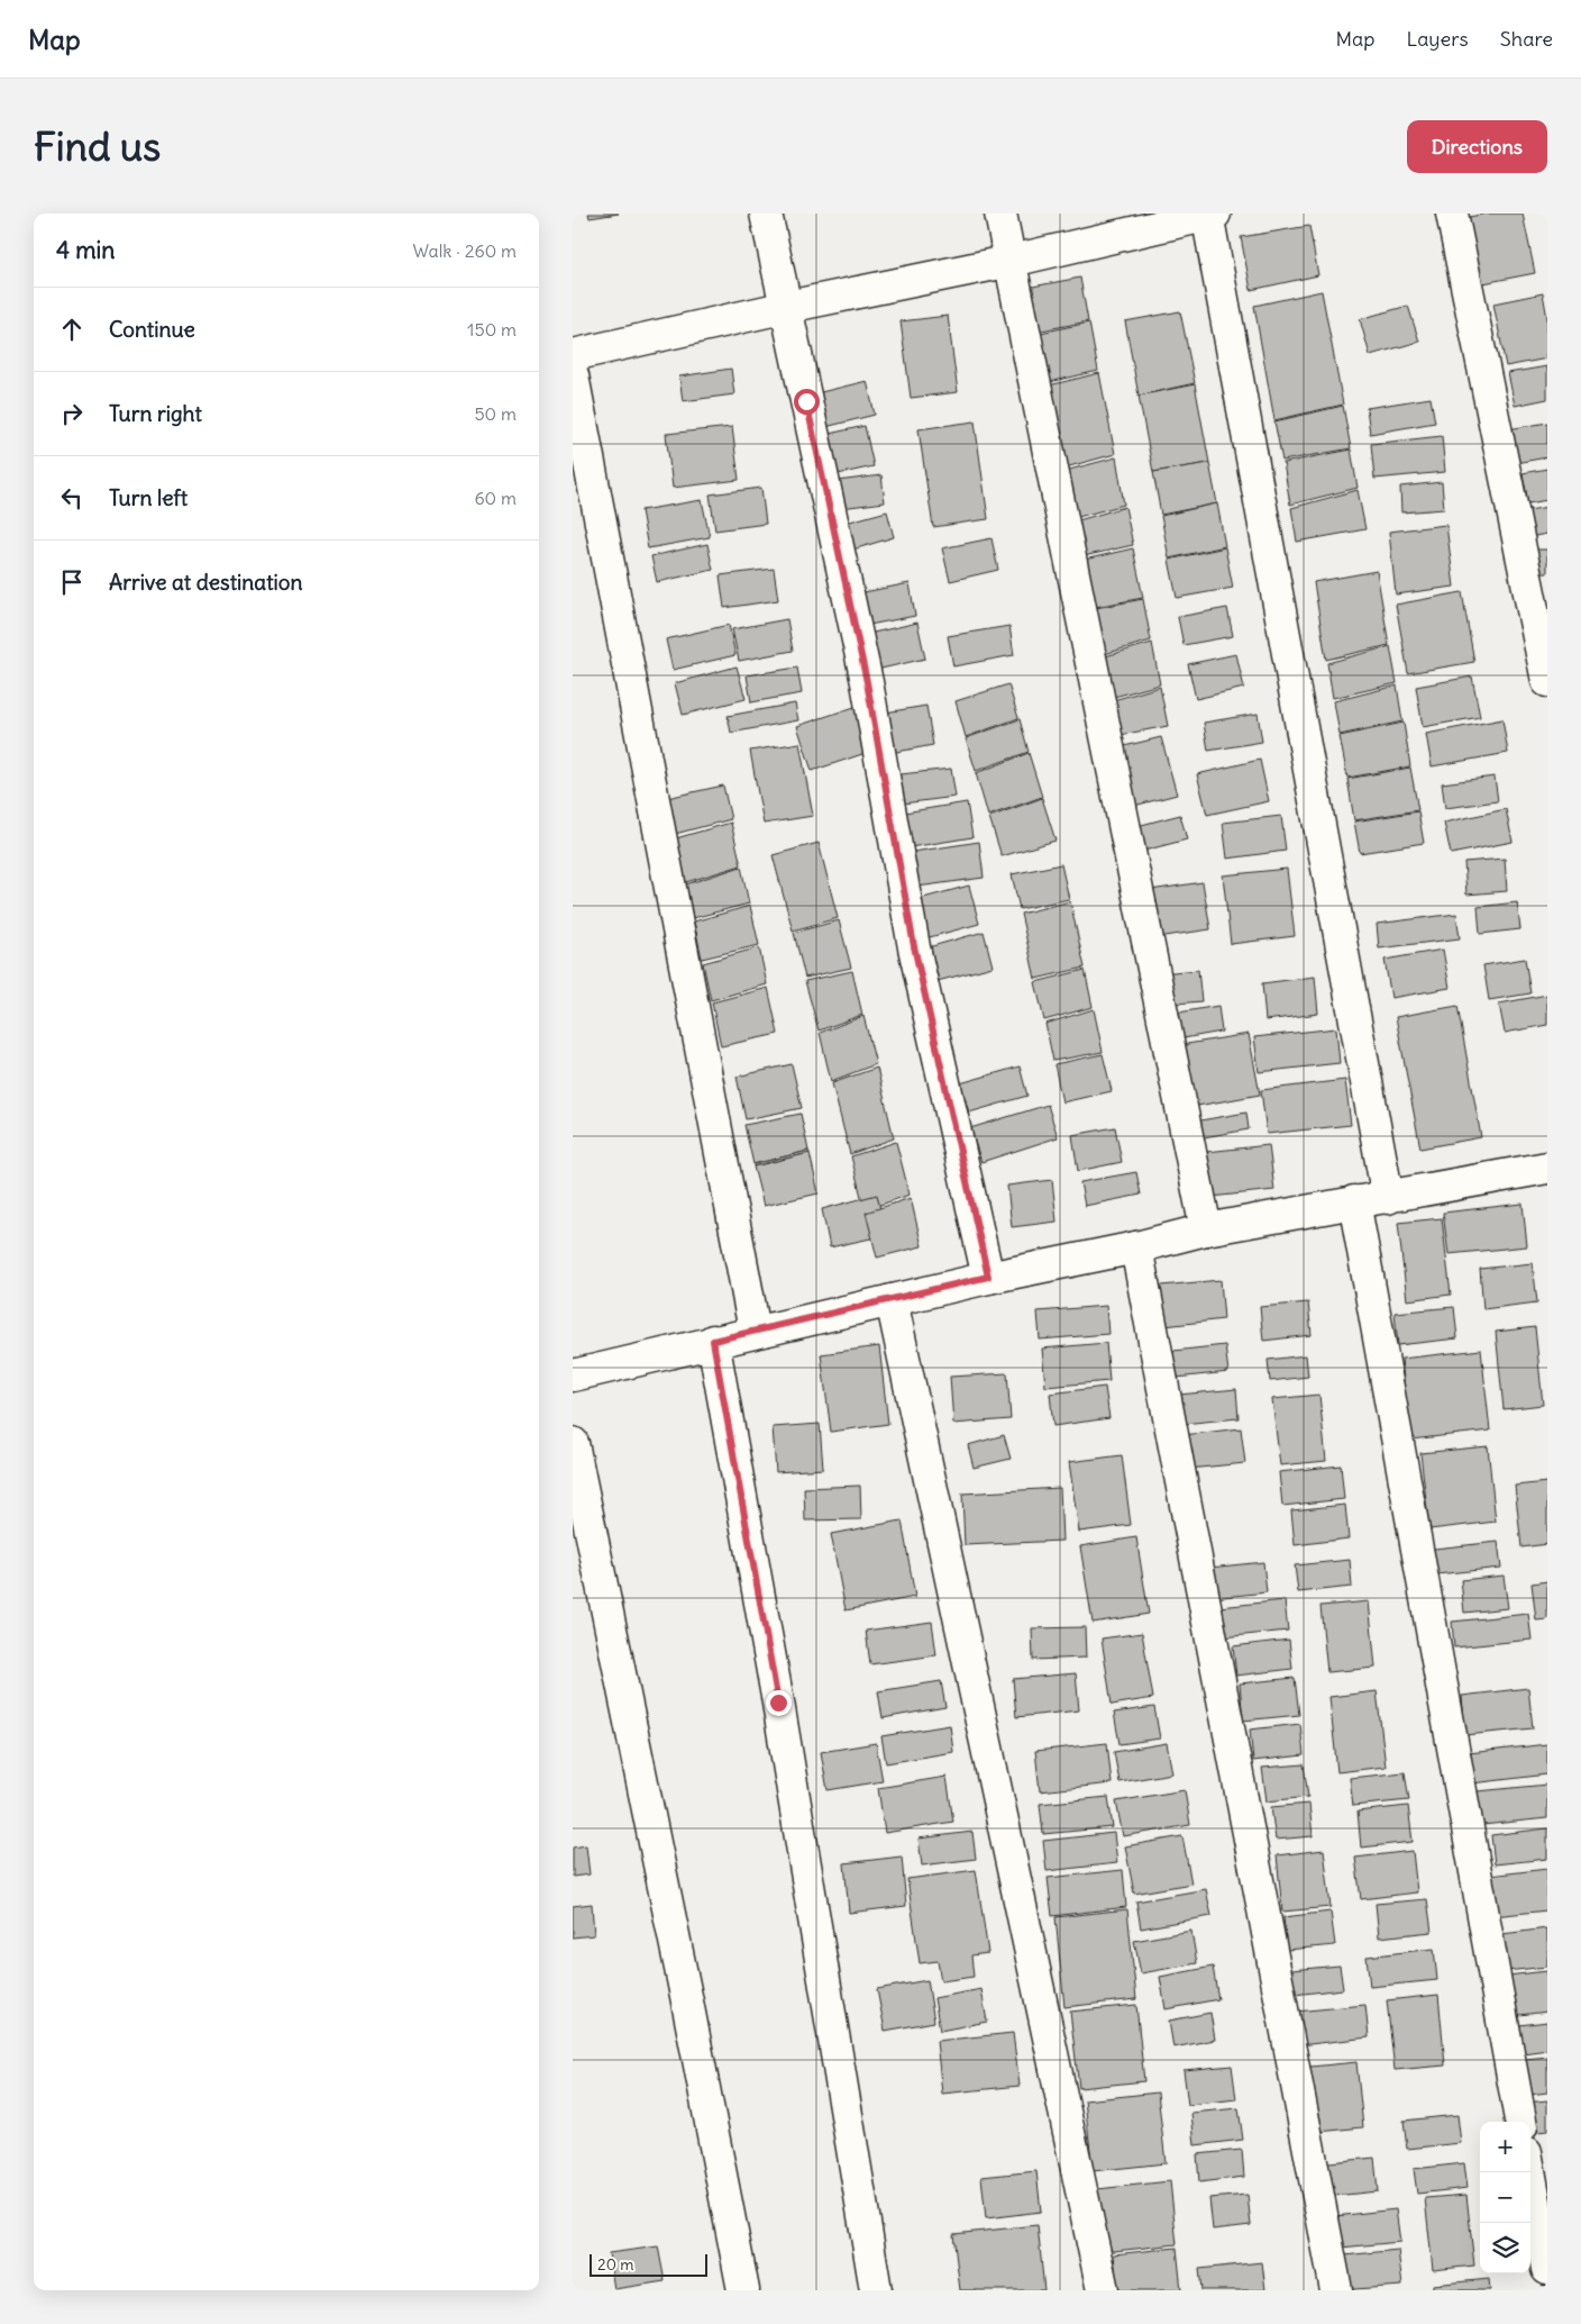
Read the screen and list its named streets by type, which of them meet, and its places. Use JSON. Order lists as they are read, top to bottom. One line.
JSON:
{"scale_bar":"20 m","page":{"header":"Map","nav":["Map","Layers","Share"],"buttons":"Directions","title":"Find us","heading":["4 min","Walk · 260 m"],"list":[["Continue","150 m"],["Turn right","50 m"],["Turn left","60 m"],"Arrive at destination"],"map_buttons":["+","−"],"scale":"20 m"}}
